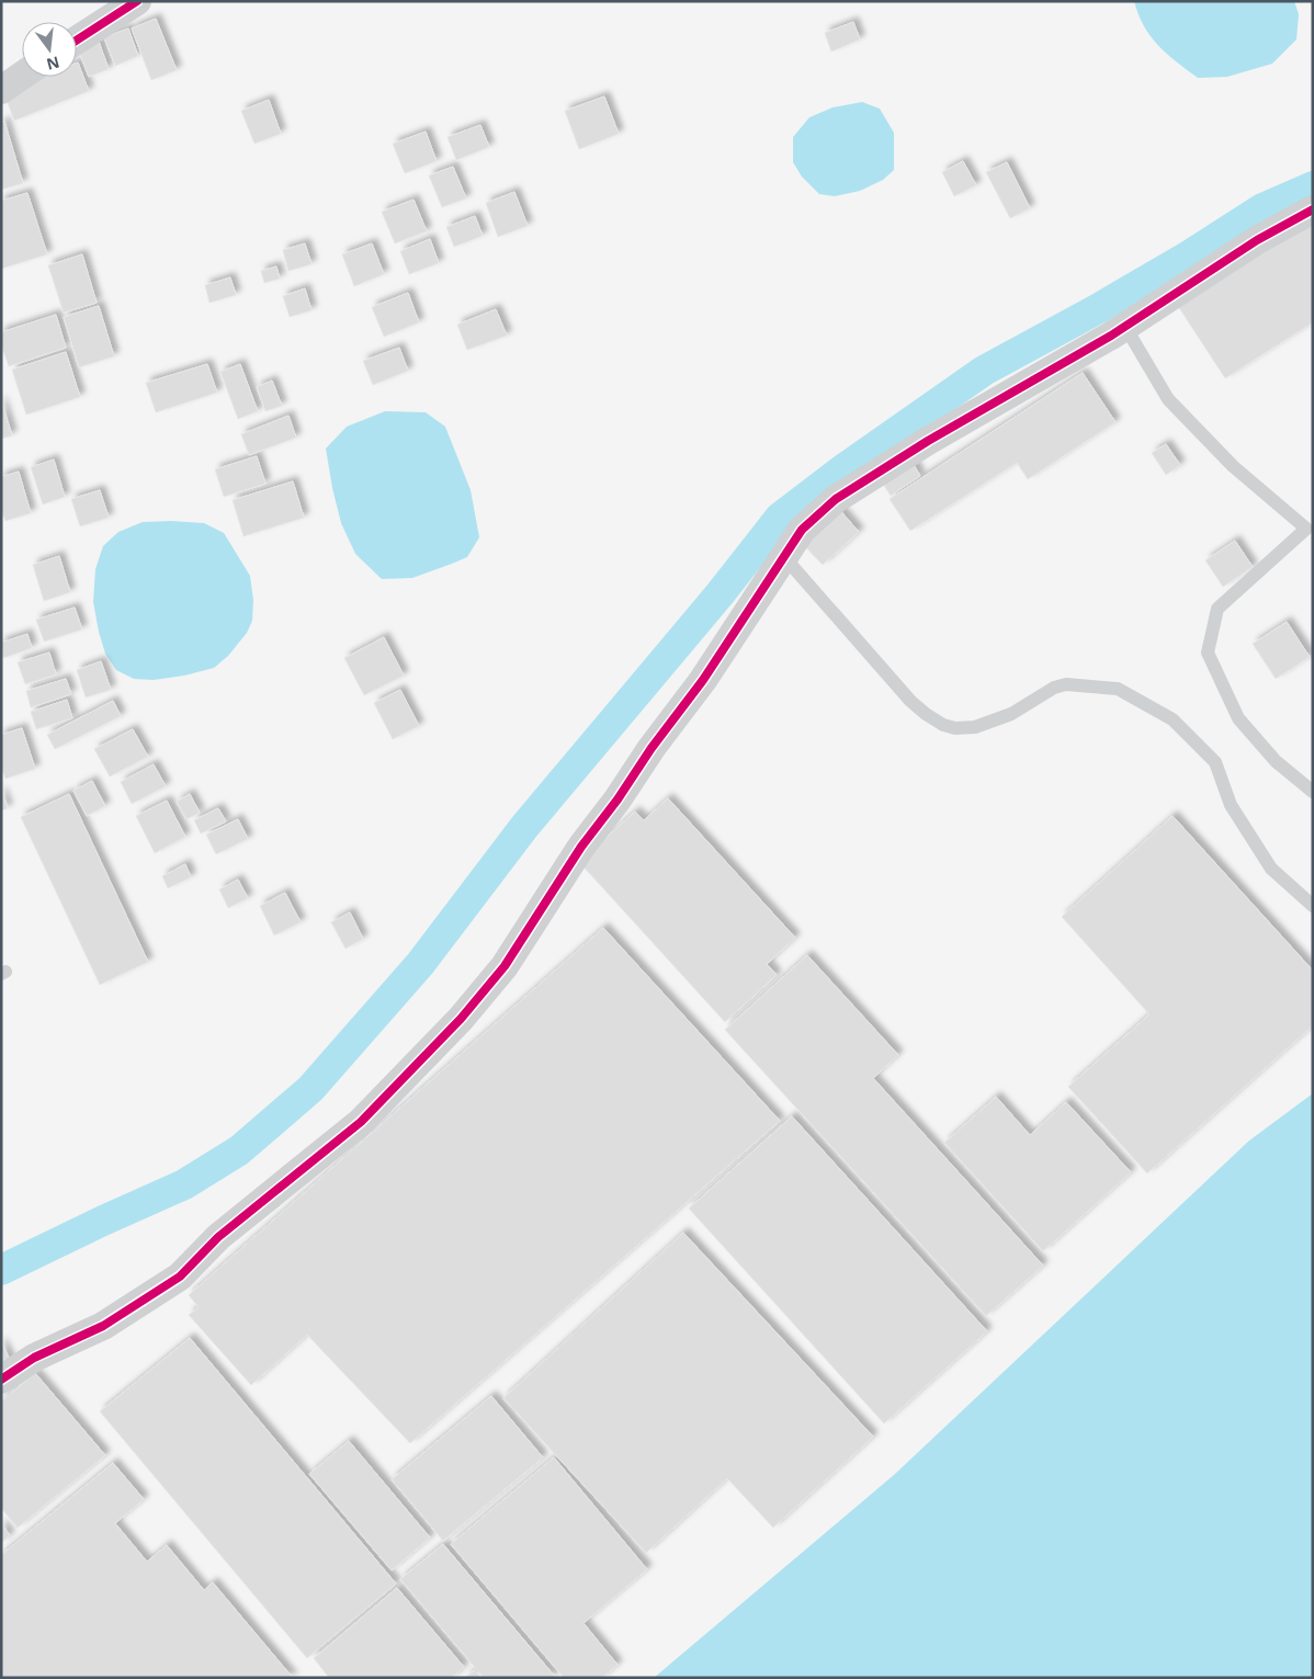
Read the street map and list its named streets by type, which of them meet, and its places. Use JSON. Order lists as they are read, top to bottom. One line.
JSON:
{"north":"bottom"}
